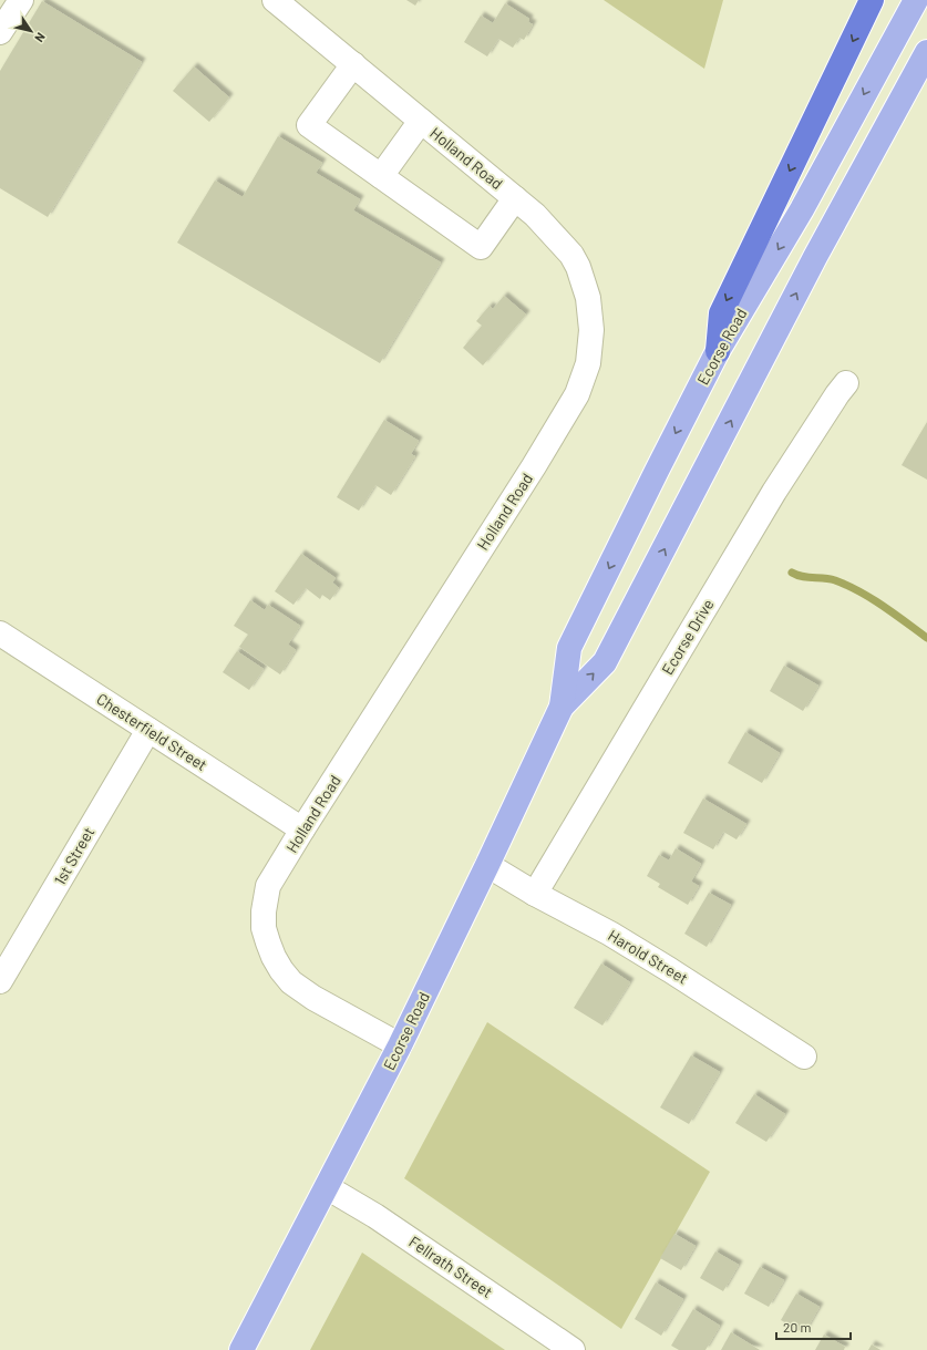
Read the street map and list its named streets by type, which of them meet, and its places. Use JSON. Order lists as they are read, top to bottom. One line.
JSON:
{"streets":{"main road":["Ecorse Road"],"street":["Holland Road","Ecorse Drive","Chesterfield Street","1st Street","Harold Street","Fellrath Street"]},"crossings":[["Holland Road","Ecorse Road"],["Holland Road","Chesterfield Street"],["Ecorse Road","Harold Street"],["Ecorse Road","Fellrath Street"],["Ecorse Drive","Harold Street"],["Chesterfield Street","1st Street"]],"scale_bar":"20 m","north":"bottom right"}
